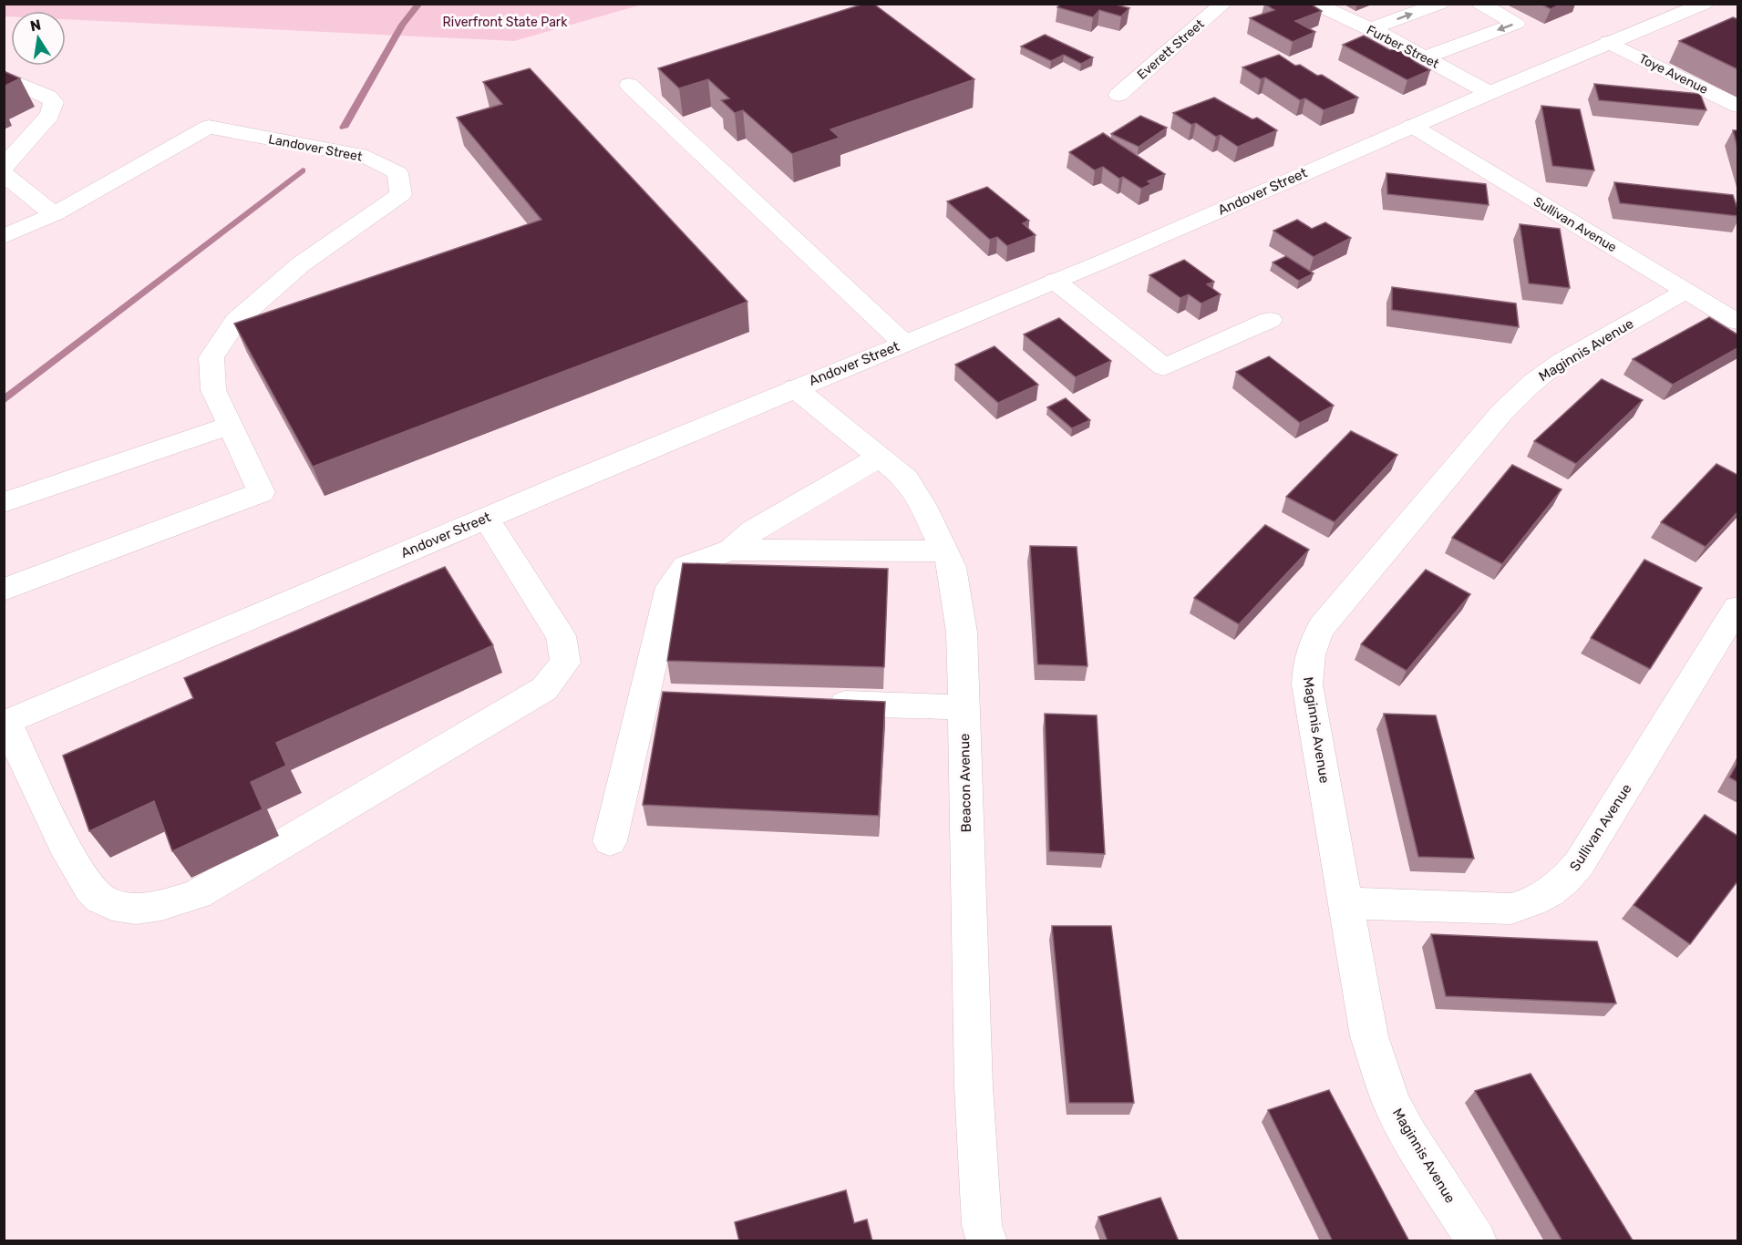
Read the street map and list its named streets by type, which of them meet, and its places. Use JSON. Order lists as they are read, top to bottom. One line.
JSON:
{"streets":{"street":["Furber Street","Everett Street","Toye Avenue","Landover Street","Andover Street","Sullivan Avenue","Maginnis Avenue","Beacon Avenue"]},"crossings":[["Furber Street","Andover Street"],["Toye Avenue","Andover Street"],["Andover Street","Sullivan Avenue"],["Andover Street","Beacon Avenue"],["Sullivan Avenue","Maginnis Avenue"]],"parks":["Riverfront State Park"],"north":"top"}
